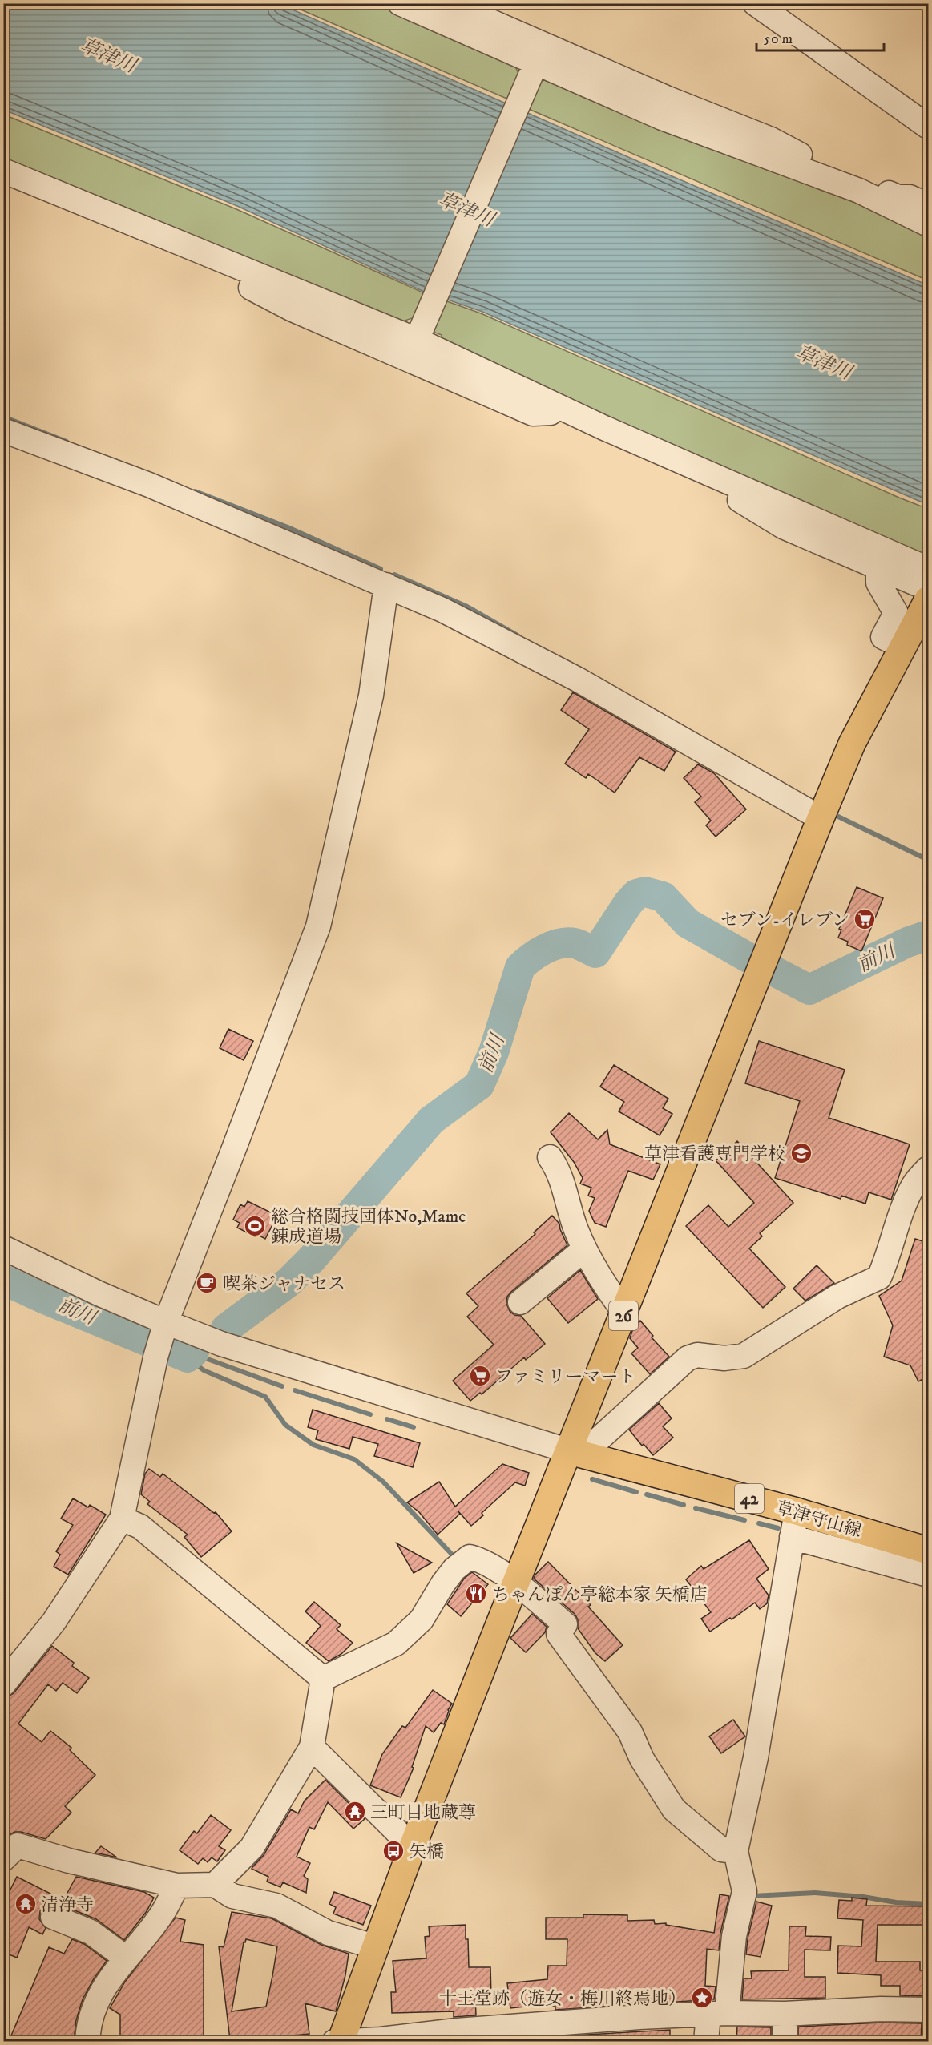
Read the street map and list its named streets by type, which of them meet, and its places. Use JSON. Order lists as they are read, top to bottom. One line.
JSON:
{"streets":{"main road":["26","42","草津守山線"]},"crossings":[["26","草津守山線"]],"water":["草津川","前川"],"places":{"supermarket":["セブン-イレブン","ファミリーマート"],"school or university":["草津看護専門学校"],"sports":["総合格闘技団体No,Mame 錬成道場"],"cafe":["喫茶ジャナセス"],"restaurant":["ちゃんぽん亭総本家 矢橋店"],"temple":["三町目地蔵尊","清浄寺"],"bus stop":["矢橋"],"place":["十王堂跡（遊女・梅川終焉地）"]},"scale_bar":"50 m"}
